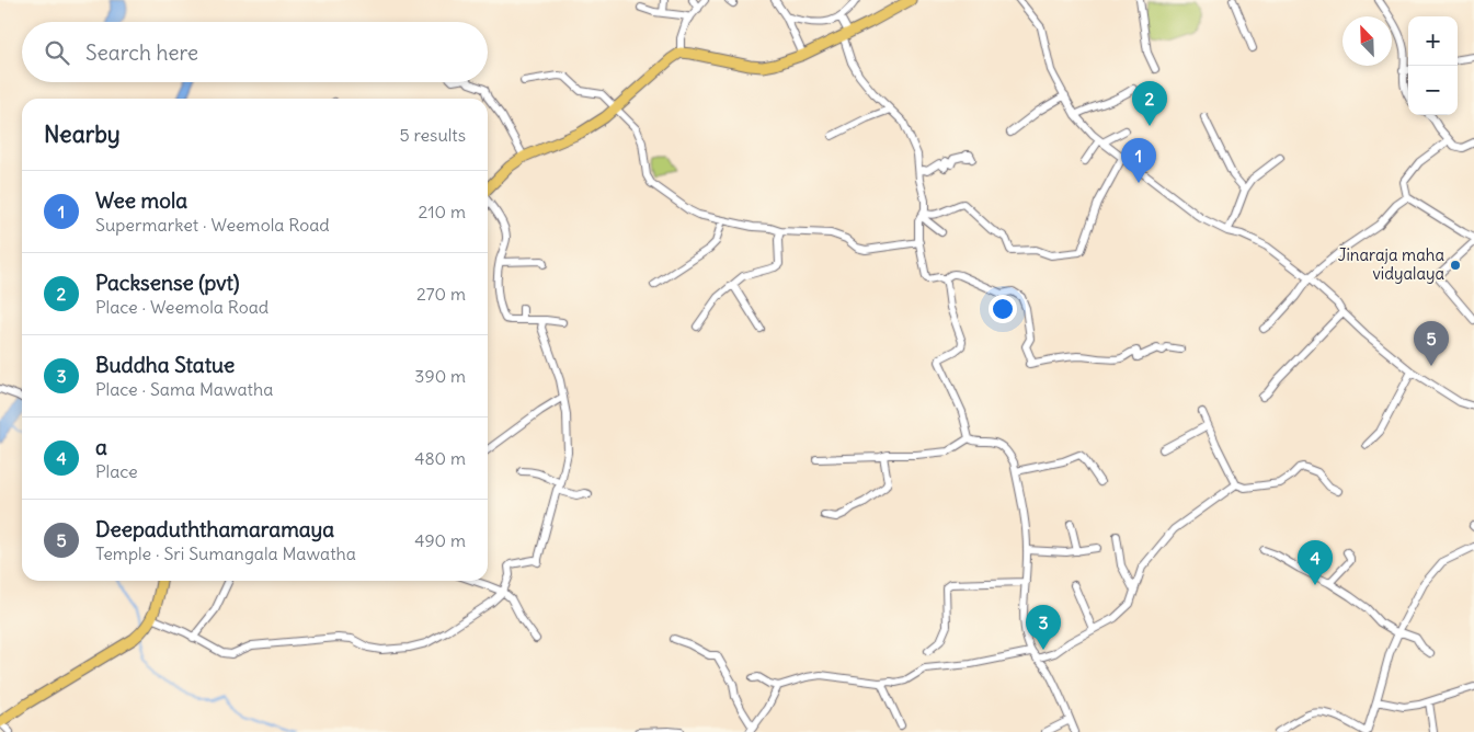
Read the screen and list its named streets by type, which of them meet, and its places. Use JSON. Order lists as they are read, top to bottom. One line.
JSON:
{"places":["Jinaraja maha vidyalaya"],"north":"top left","page":{"map_buttons":["+","−"],"search":"Search here","pins":["2","1","5","4","3"],"heading":["Nearby","5 results"],"list":[{"mark":"1","name":"Wee mola","note":"Supermarket · Weemola Road","value":"210 m"},{"mark":"2","name":"Packsense (pvt)","note":"Place · Weemola Road","value":"270 m"},{"mark":"3","name":"Buddha Statue","note":"Place · Sama Mawatha","value":"390 m"},{"mark":"4","name":"a","note":"Place","value":"480 m"},{"mark":"5","name":"Deepaduththamaramaya","note":"Temple · Sri Sumangala Mawatha","value":"490 m"}]}}
